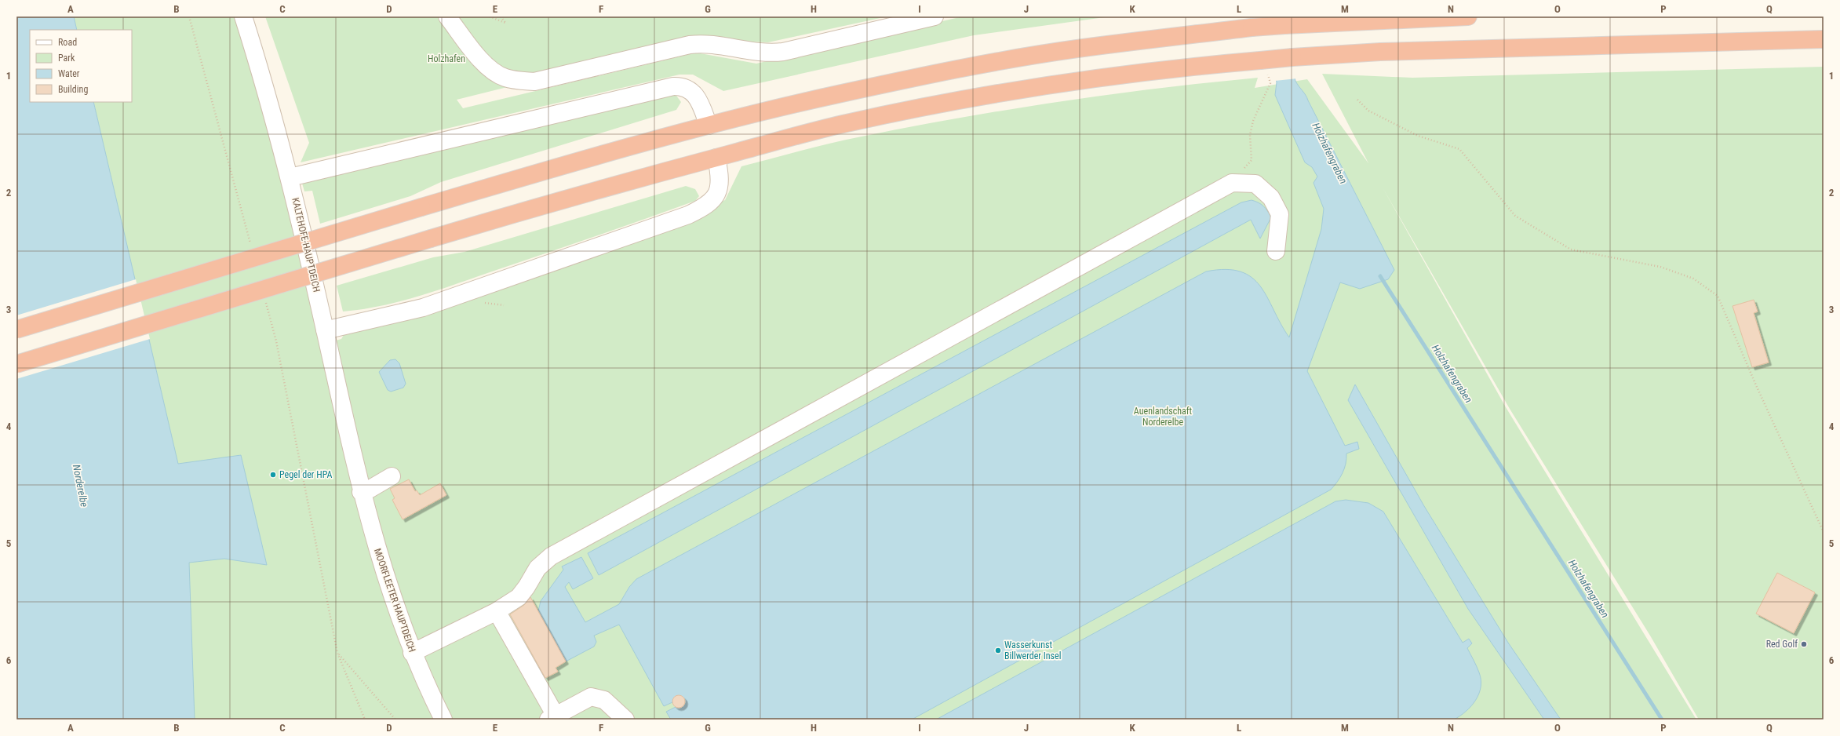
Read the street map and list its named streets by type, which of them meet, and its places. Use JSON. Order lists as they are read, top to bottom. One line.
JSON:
{"streets":{"lane":["KALTEHOFE-HAUPTDEICH","MOORFLEETER HAUPTDEICH"]},"crossings":[["KALTEHOFE-HAUPTDEICH","MOORFLEETER HAUPTDEICH"]],"water":["Holzhafengraben","Norderelbe"],"parks":["Holzhafen","Auenlandschaft Norderelbe"],"places":["Pegel der HPA","Red Golf","Wasserkunst Billwerder Insel"],"legend":["Road","Park","Water","Building"],"grid":{"columns":["A","B","C","D","E","F","G","H","I","J","K","L","M","N","O","P","Q"],"rows":["1","2","3","4","5","6"]}}
